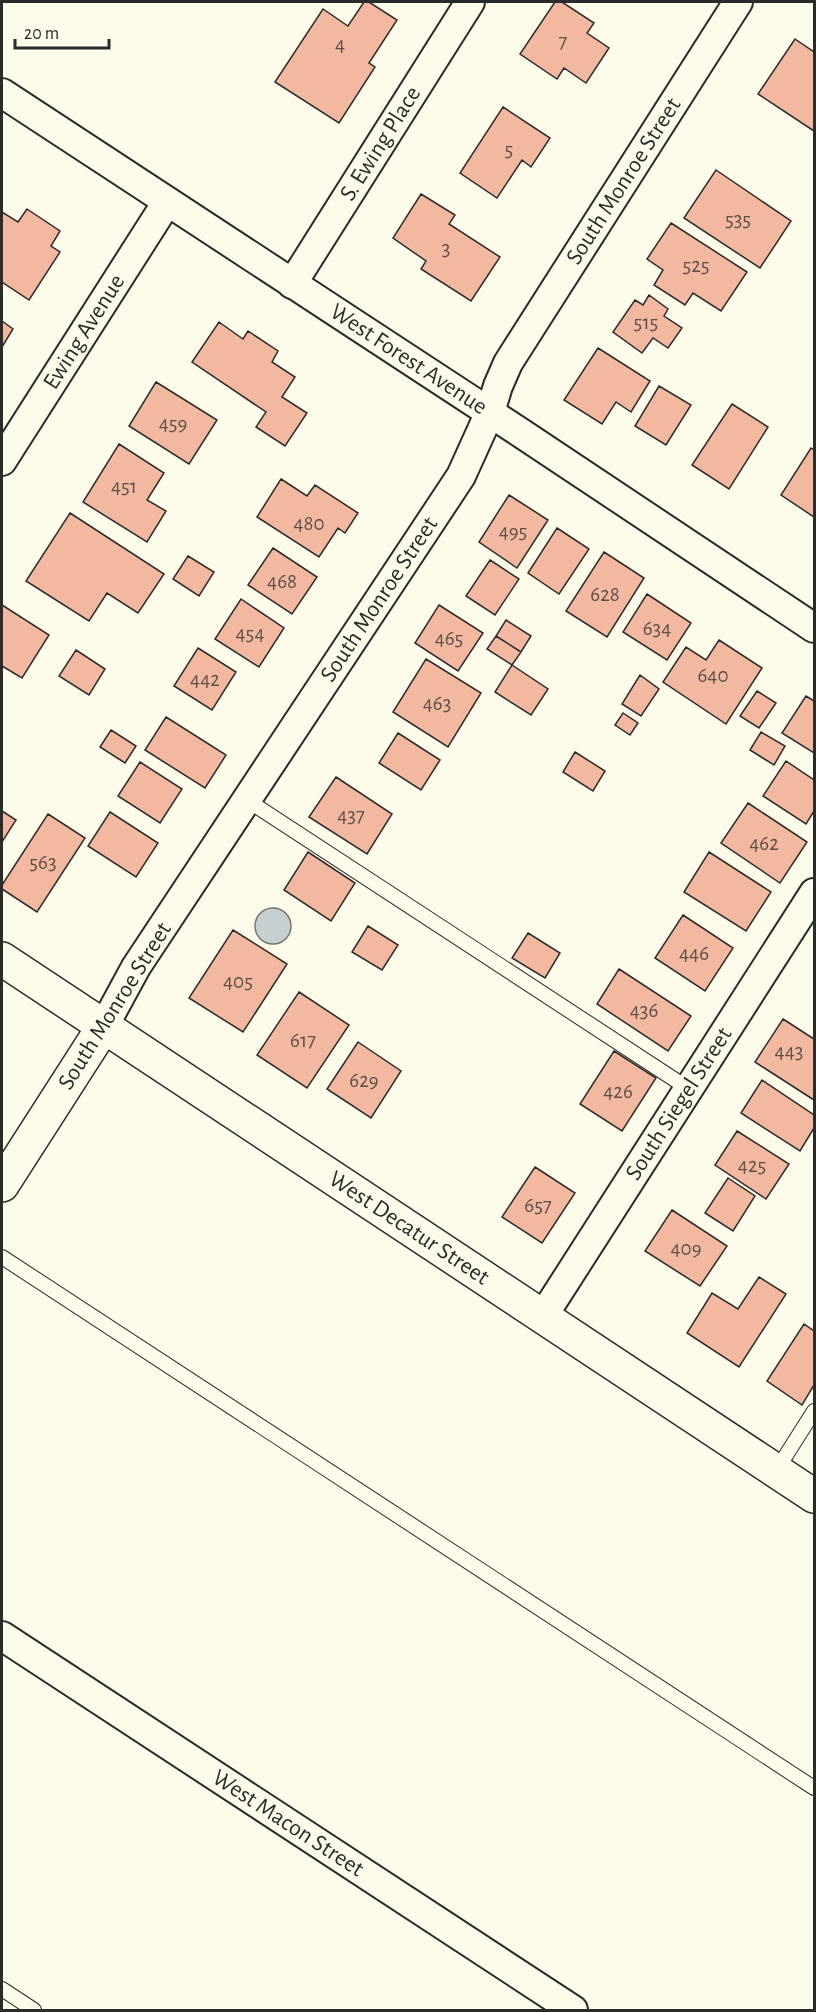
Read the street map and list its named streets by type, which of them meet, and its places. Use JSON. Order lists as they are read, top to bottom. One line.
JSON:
{"streets":{"street":["S. Ewing Place","South Monroe Street","Ewing Avenue","West Forest Avenue","South Siegel Street","West Decatur Street","West Macon Street"]},"crossings":[["S. Ewing Place","West Forest Avenue"],["South Monroe Street","West Forest Avenue"],["South Monroe Street","West Decatur Street"],["Ewing Avenue","West Forest Avenue"],["South Siegel Street","West Decatur Street"]],"house_numbers":["7","4","5","535","3","525","515","459","451","480","495","468","628","634","454","465","640","442","463","437","462","563","446","405","436","617","443","629","426","425","657","409"],"scale_bar":"20 m"}
